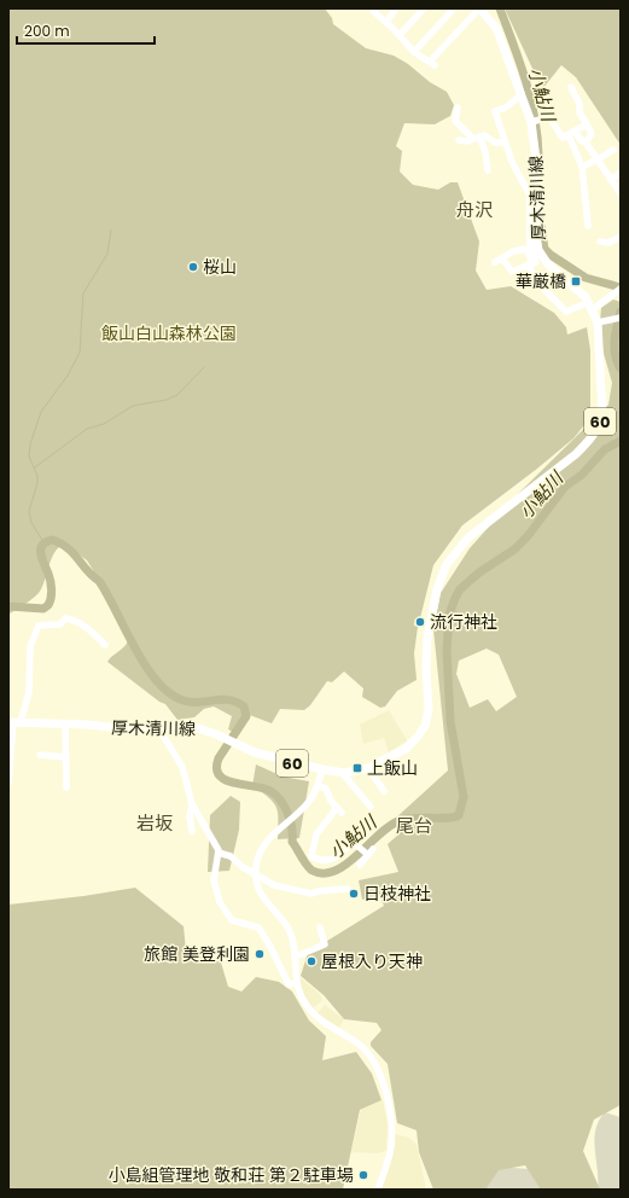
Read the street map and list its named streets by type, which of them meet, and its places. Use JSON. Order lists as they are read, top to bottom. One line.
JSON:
{"streets":{"main road":["厚木清川線","60"]},"crossings":[["厚木清川線","60"]],"districts":["舟沢","岩坂","尾台"],"water":["小鮎川"],"parks":["飯山白山森林公園"],"places":{"other":["桜山","流行神社","日枝神社","旅館 美登利園","屋根入り天神","小島組管理地 敬和荘 第２駐車場"],"transit":["華厳橋","上飯山"]},"scale_bar":"200 m"}
